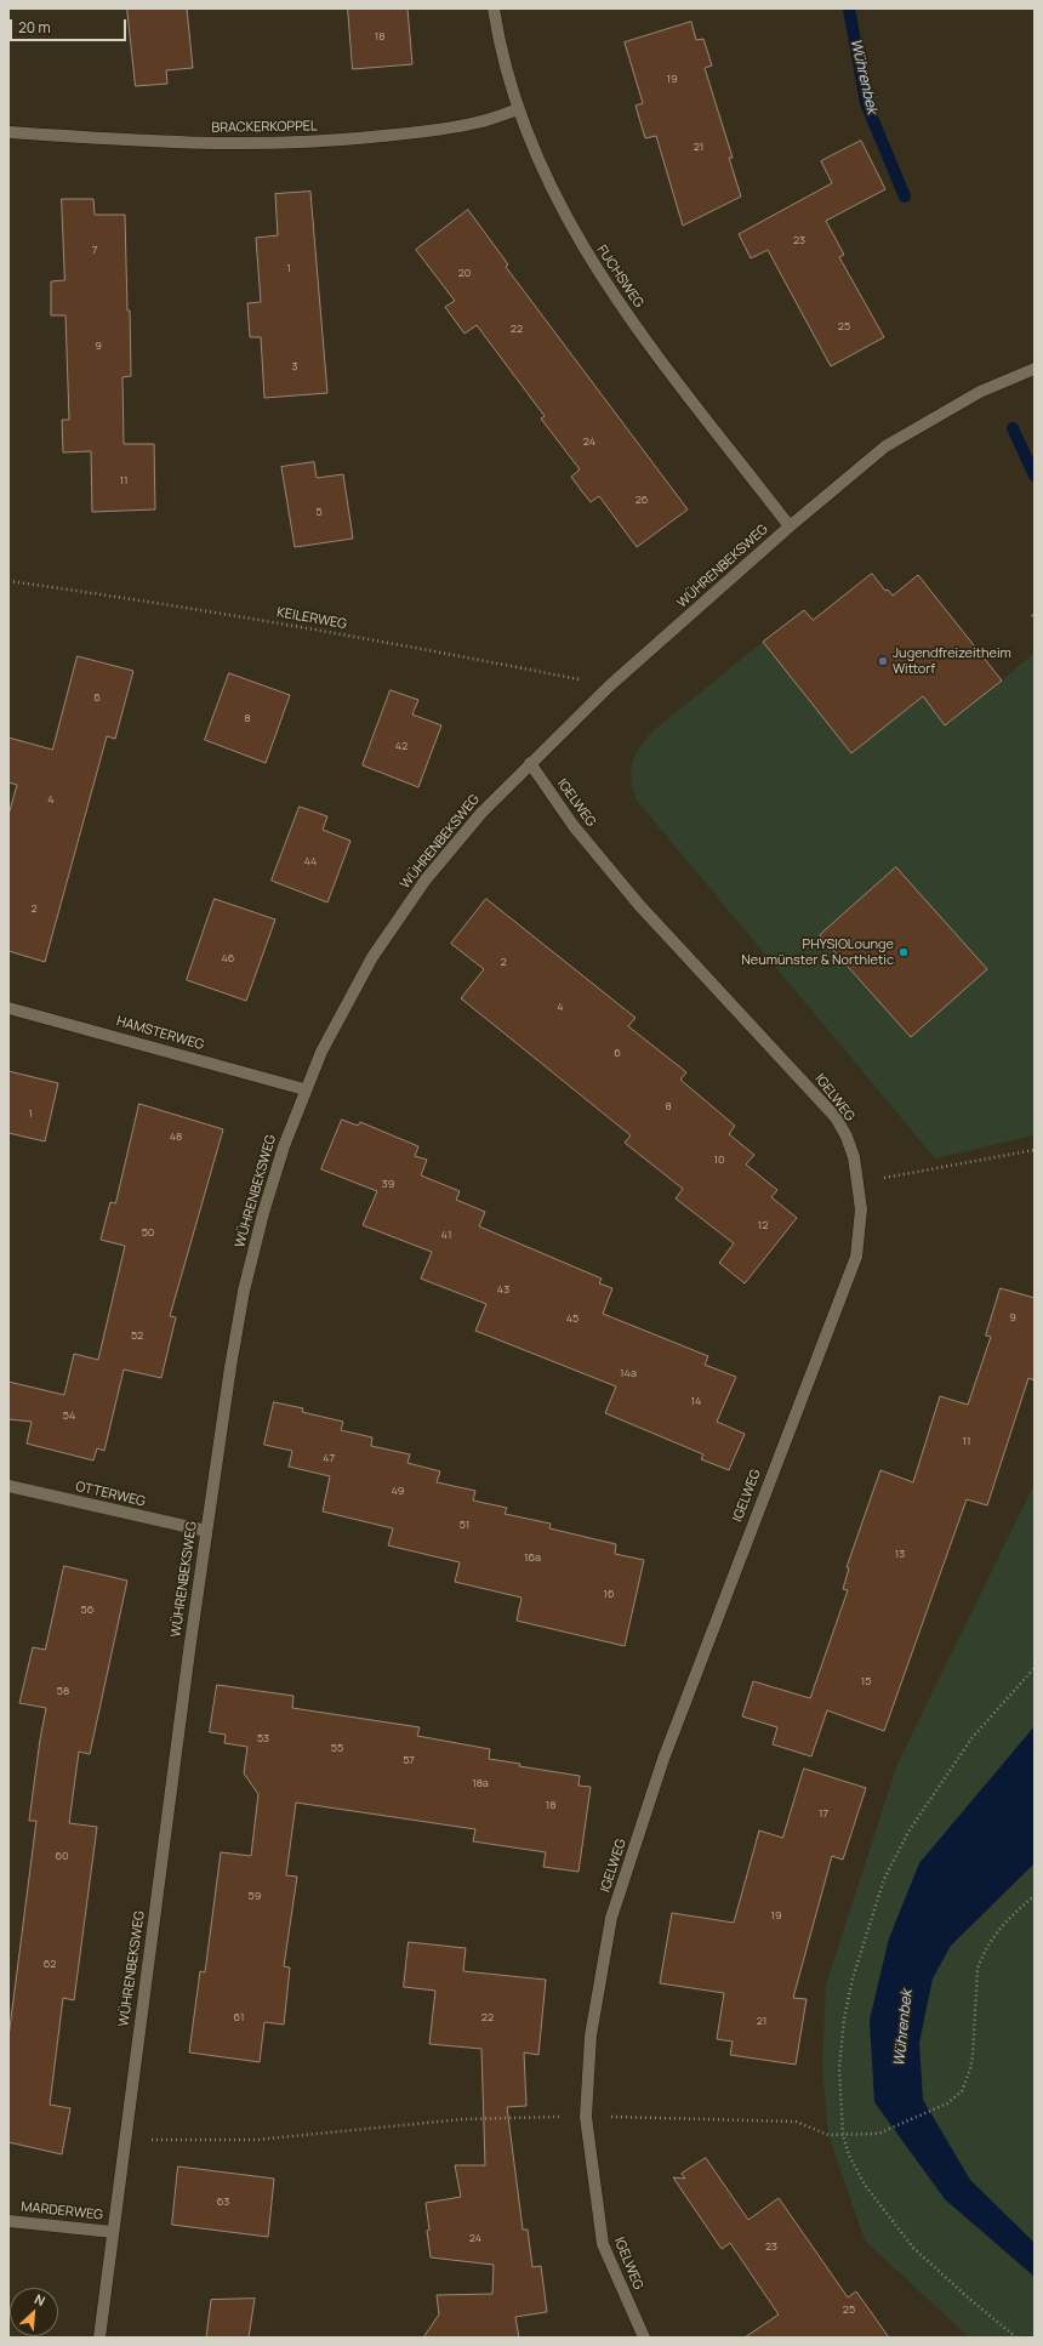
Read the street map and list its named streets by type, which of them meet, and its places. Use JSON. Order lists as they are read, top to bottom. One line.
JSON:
{"streets":{"street":["BRACKERKOPPEL","FUCHSWEG","WÜHRENBEKSWEG","IGELWEG","HAMSTERWEG","OTTERWEG","MARDERWEG"],"path":["KEILERWEG"]},"crossings":[["BRACKERKOPPEL","FUCHSWEG"],["FUCHSWEG","WÜHRENBEKSWEG"],["WÜHRENBEKSWEG","KEILERWEG"],["WÜHRENBEKSWEG","IGELWEG"],["WÜHRENBEKSWEG","HAMSTERWEG"],["WÜHRENBEKSWEG","OTTERWEG"],["WÜHRENBEKSWEG","MARDERWEG"]],"water":["Wührenbek"],"places":["Jugendfreizeitheim Wittorf","PHYSIOLounge Neumünster & Northletic"],"house_numbers":["18","19","21","23","7","1","20","25","22","9","3","24","11","26","5","6","8","42","4","44","2","46","2","4","6","8","1","48","10","39","12","50","41","43","9","45","52","14a","14","54","11","47","49","51","13","16a","16","56","15","58","53","55","57","18a","18","17","60","59","19","62","61","22","21","63","24","23","25"],"scale_bar":"20 m","north":"top right"}
